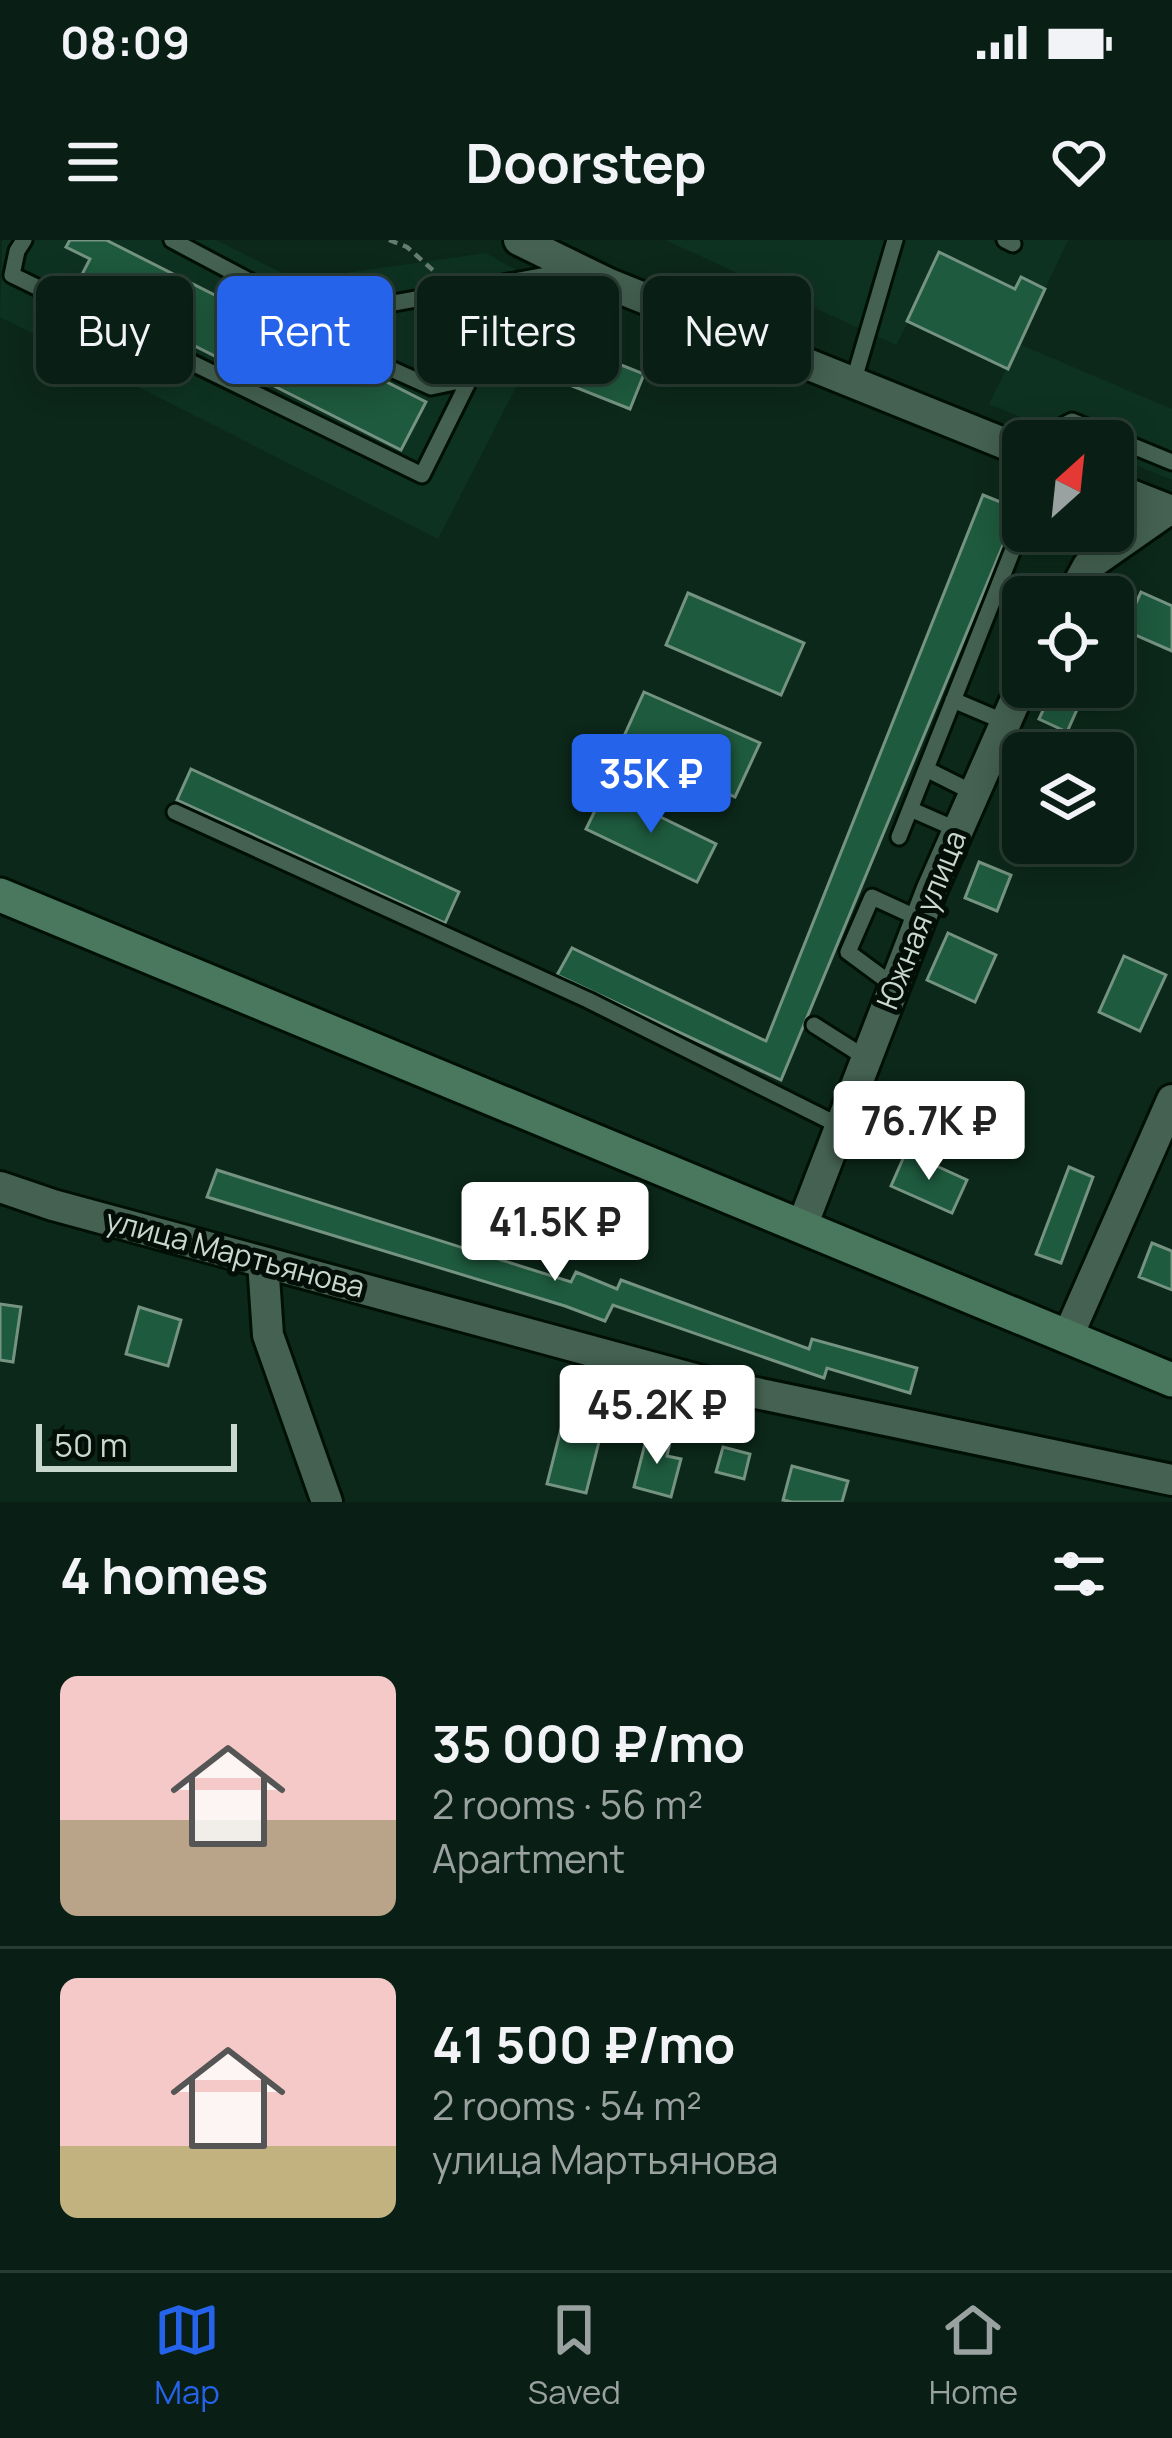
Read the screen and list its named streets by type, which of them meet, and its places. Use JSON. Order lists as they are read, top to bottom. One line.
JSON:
{"streets":{"street":["Южная улица","улица Мартьянова"]},"scale_bar":"50 m","north":"top right","page":{"status":"08:09","header":"Doorstep","chip":["Buy","Rent","Filters","New"],"price":["35K ₽","76.7K ₽","41.5K ₽","45.2K ₽"],"scale":"50 m","heading":"4 homes","list":[{"name":"35 000 ₽/mo","note":"2 rooms · 56 m² · Apartment"},{"name":"41 500 ₽/mo","note":"2 rooms · 54 m² · улица Мартьянова"}],"tabs":["Map","Saved","Home"]}}
